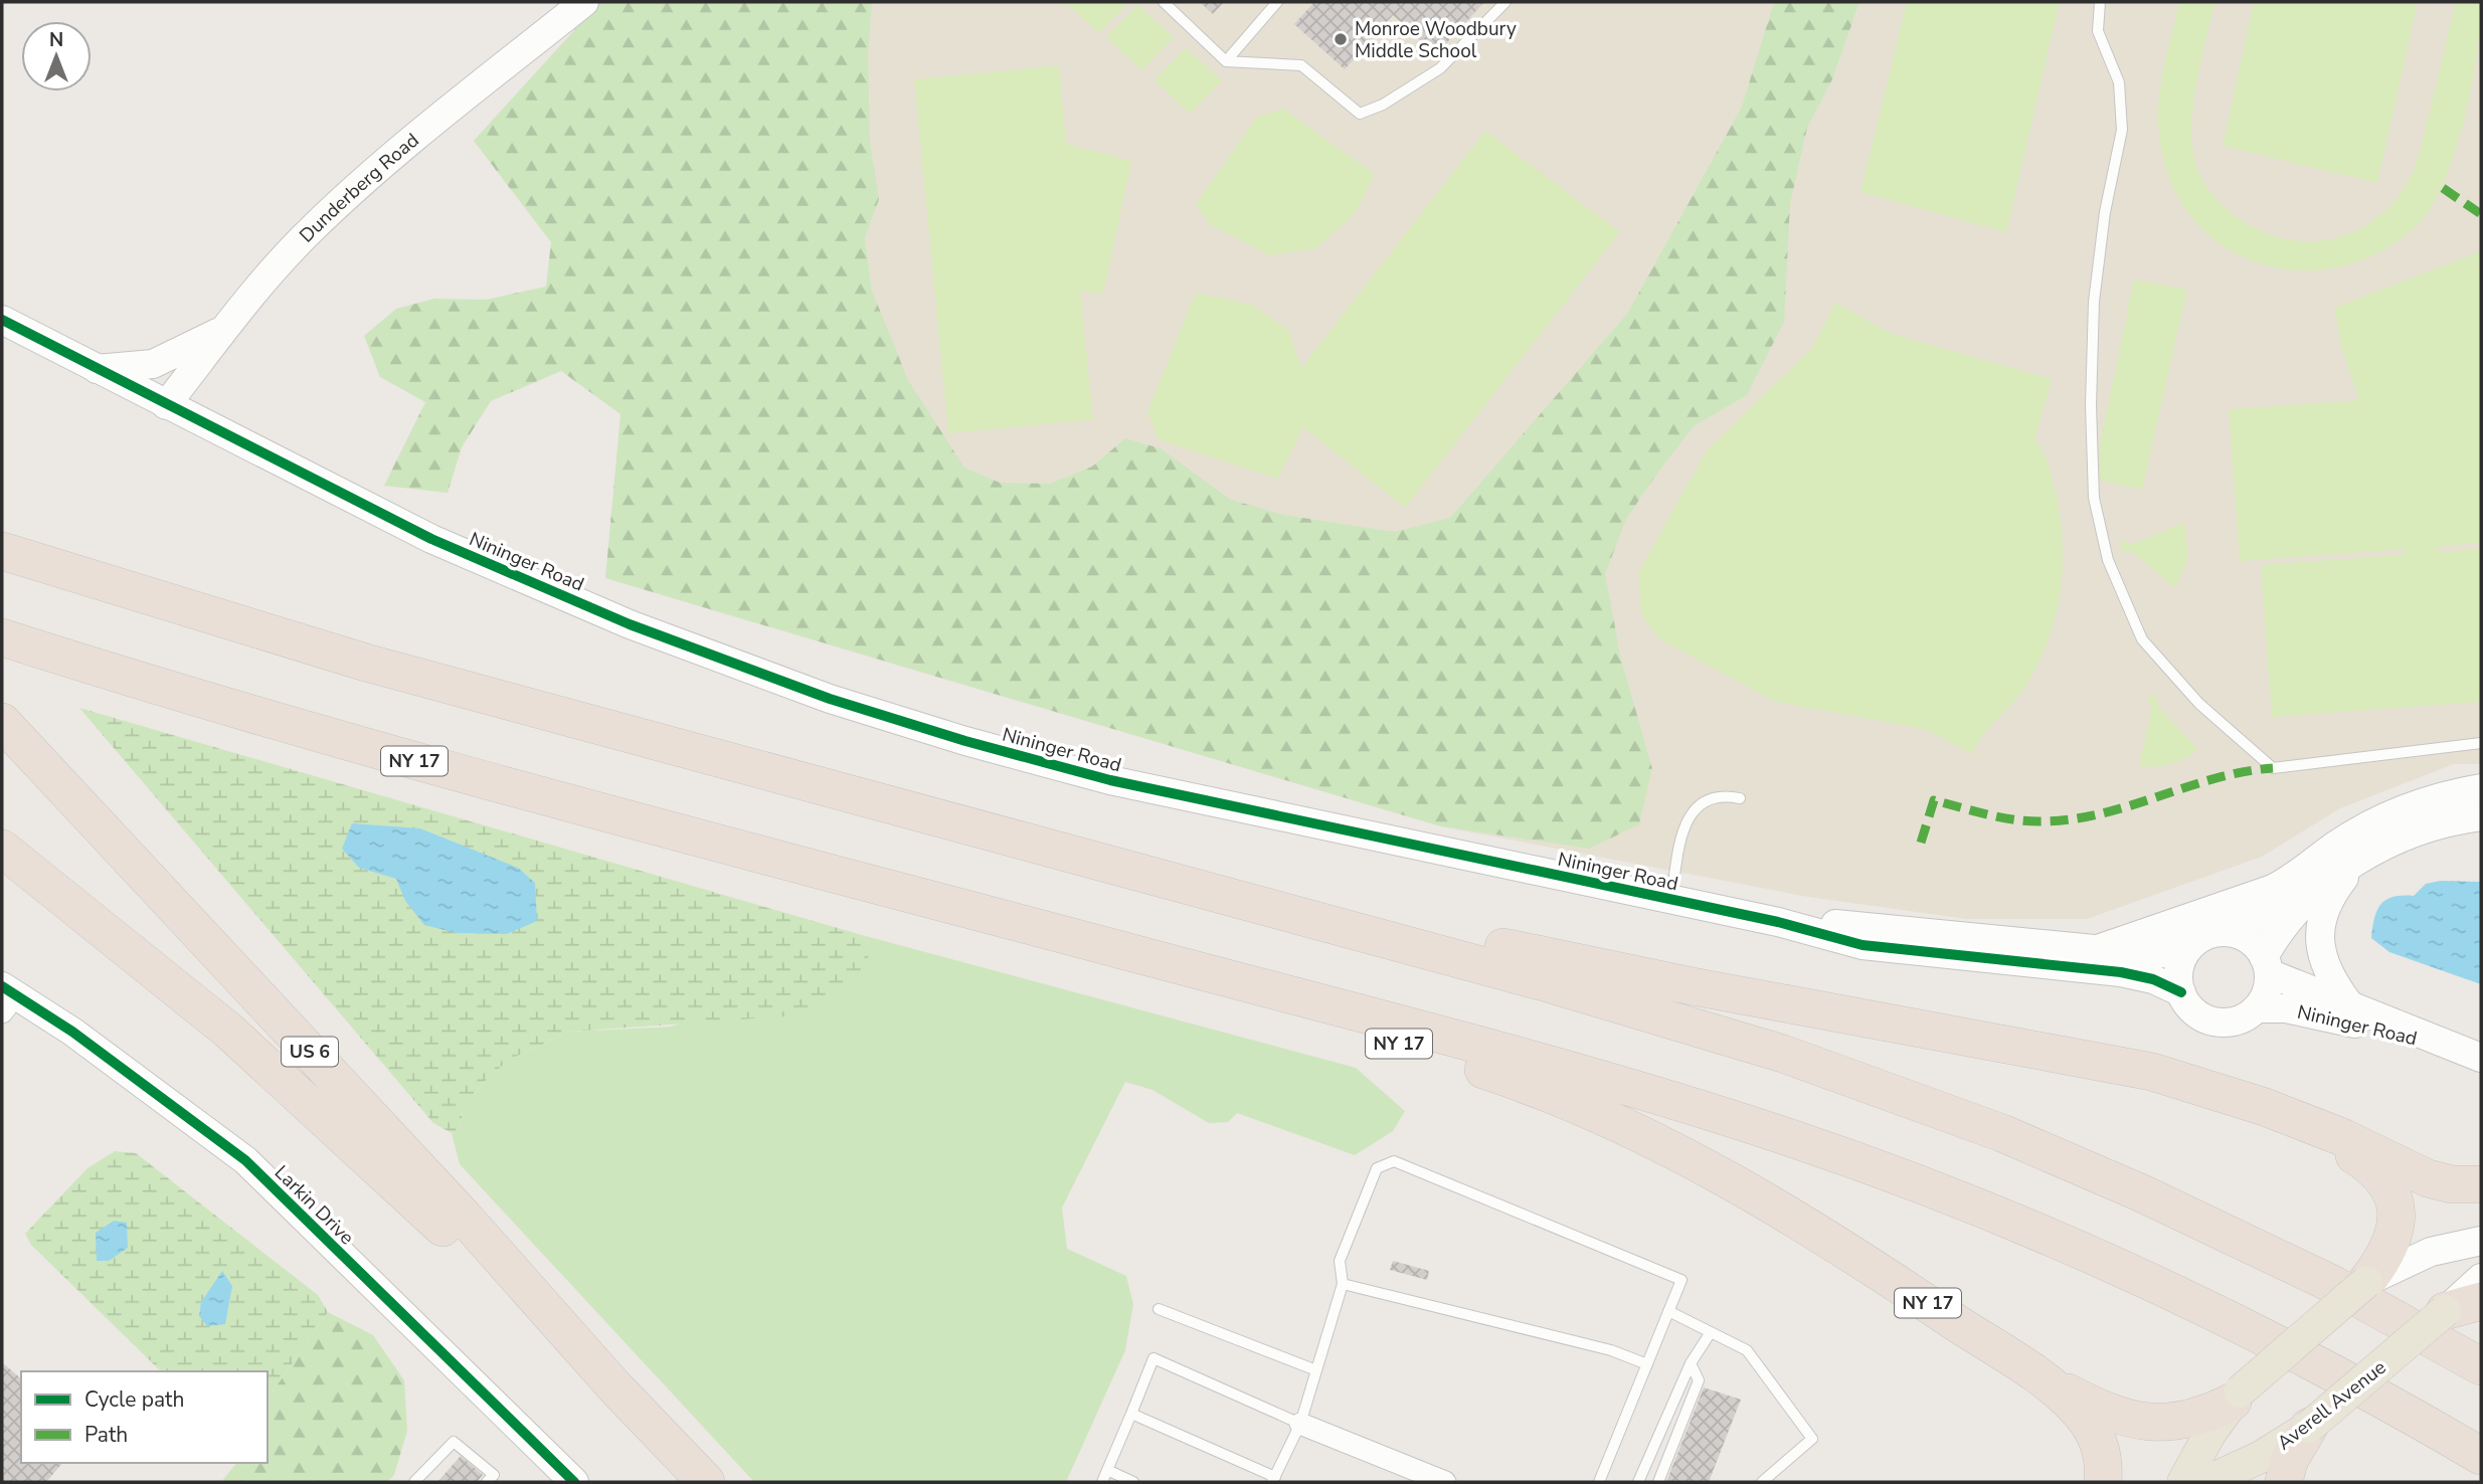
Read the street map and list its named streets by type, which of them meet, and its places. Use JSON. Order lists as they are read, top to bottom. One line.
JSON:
{"streets":{"highway":["NY 17","US 6"],"main road":["Averell Avenue"],"street":["Dunderberg Road","Nininger Road","Larkin Drive"]},"crossings":[["Dunderberg Road","Nininger Road"]],"places":["Monroe Woodbury Middle School"],"legend":["Cycle path","Path"],"north":"top"}
